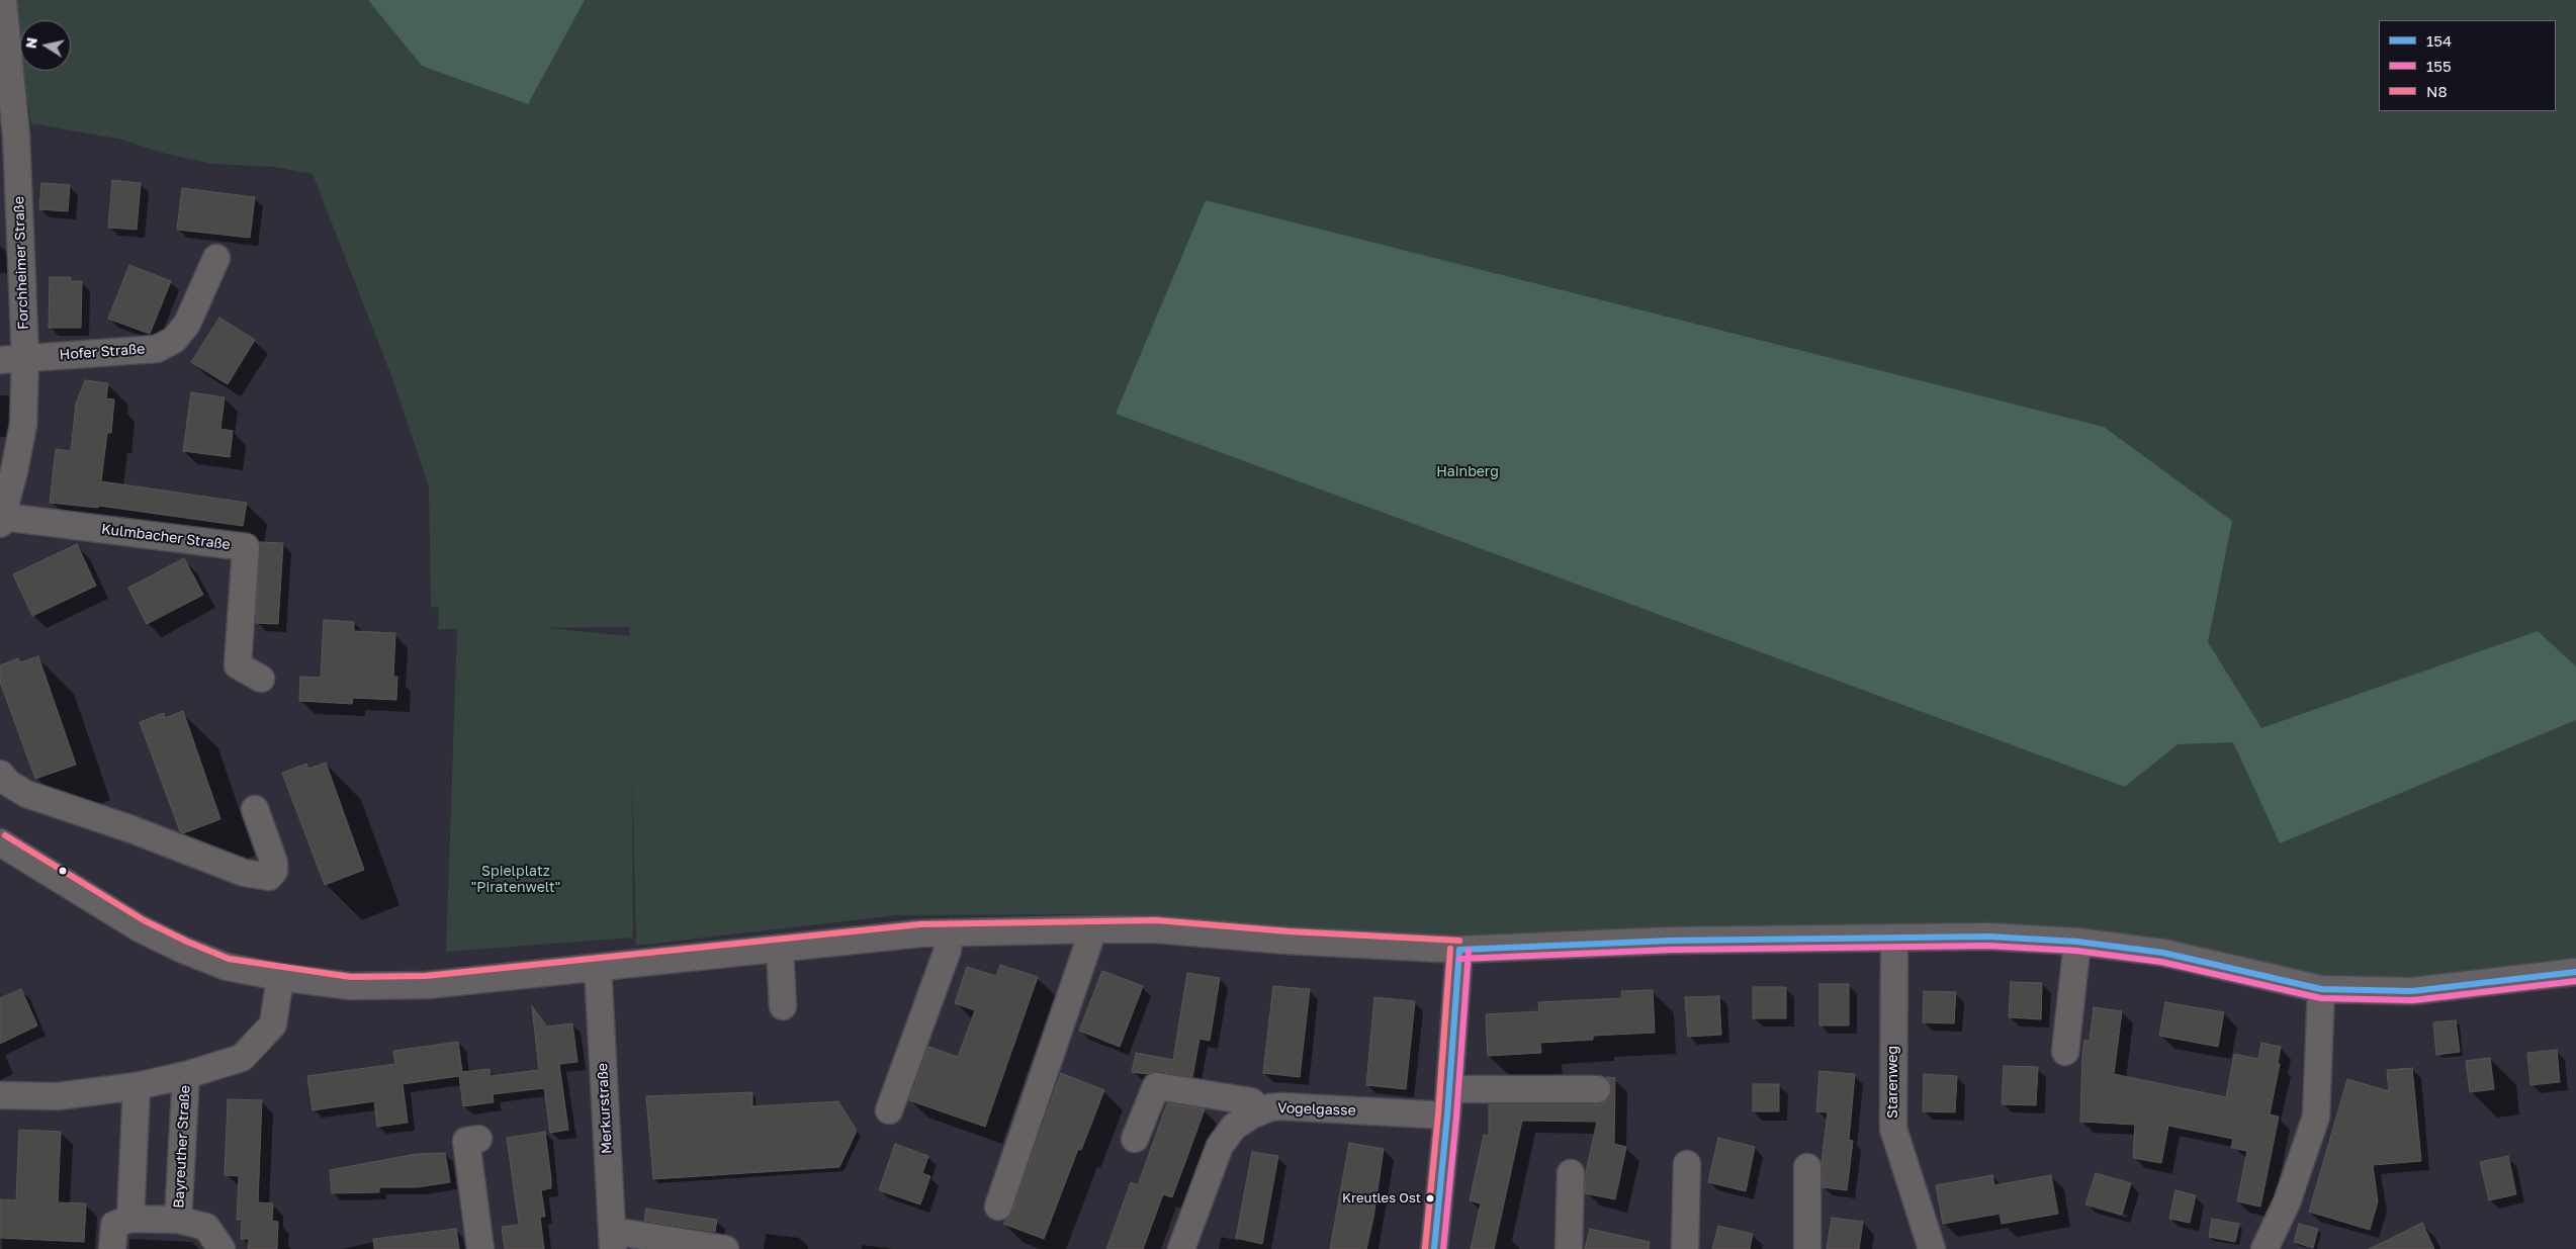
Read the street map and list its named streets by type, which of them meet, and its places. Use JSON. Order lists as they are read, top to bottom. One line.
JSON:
{"streets":{"street":["Forchheimer Straße","Hofer Straße","Kulmbacher Straße","Starenweg","Merkurstraße","Vogelgasse","Bayreuther Straße"]},"crossings":[["Forchheimer Straße","Hofer Straße"],["Forchheimer Straße","Kulmbacher Straße"]],"parks":["Hainberg","Spielplatz \"Piratenwelt\""],"places":["Kreutles Ost"],"lines":["transit line N8","transit line 154","transit line 155"],"legend":["154","155","N8"],"north":"left"}
